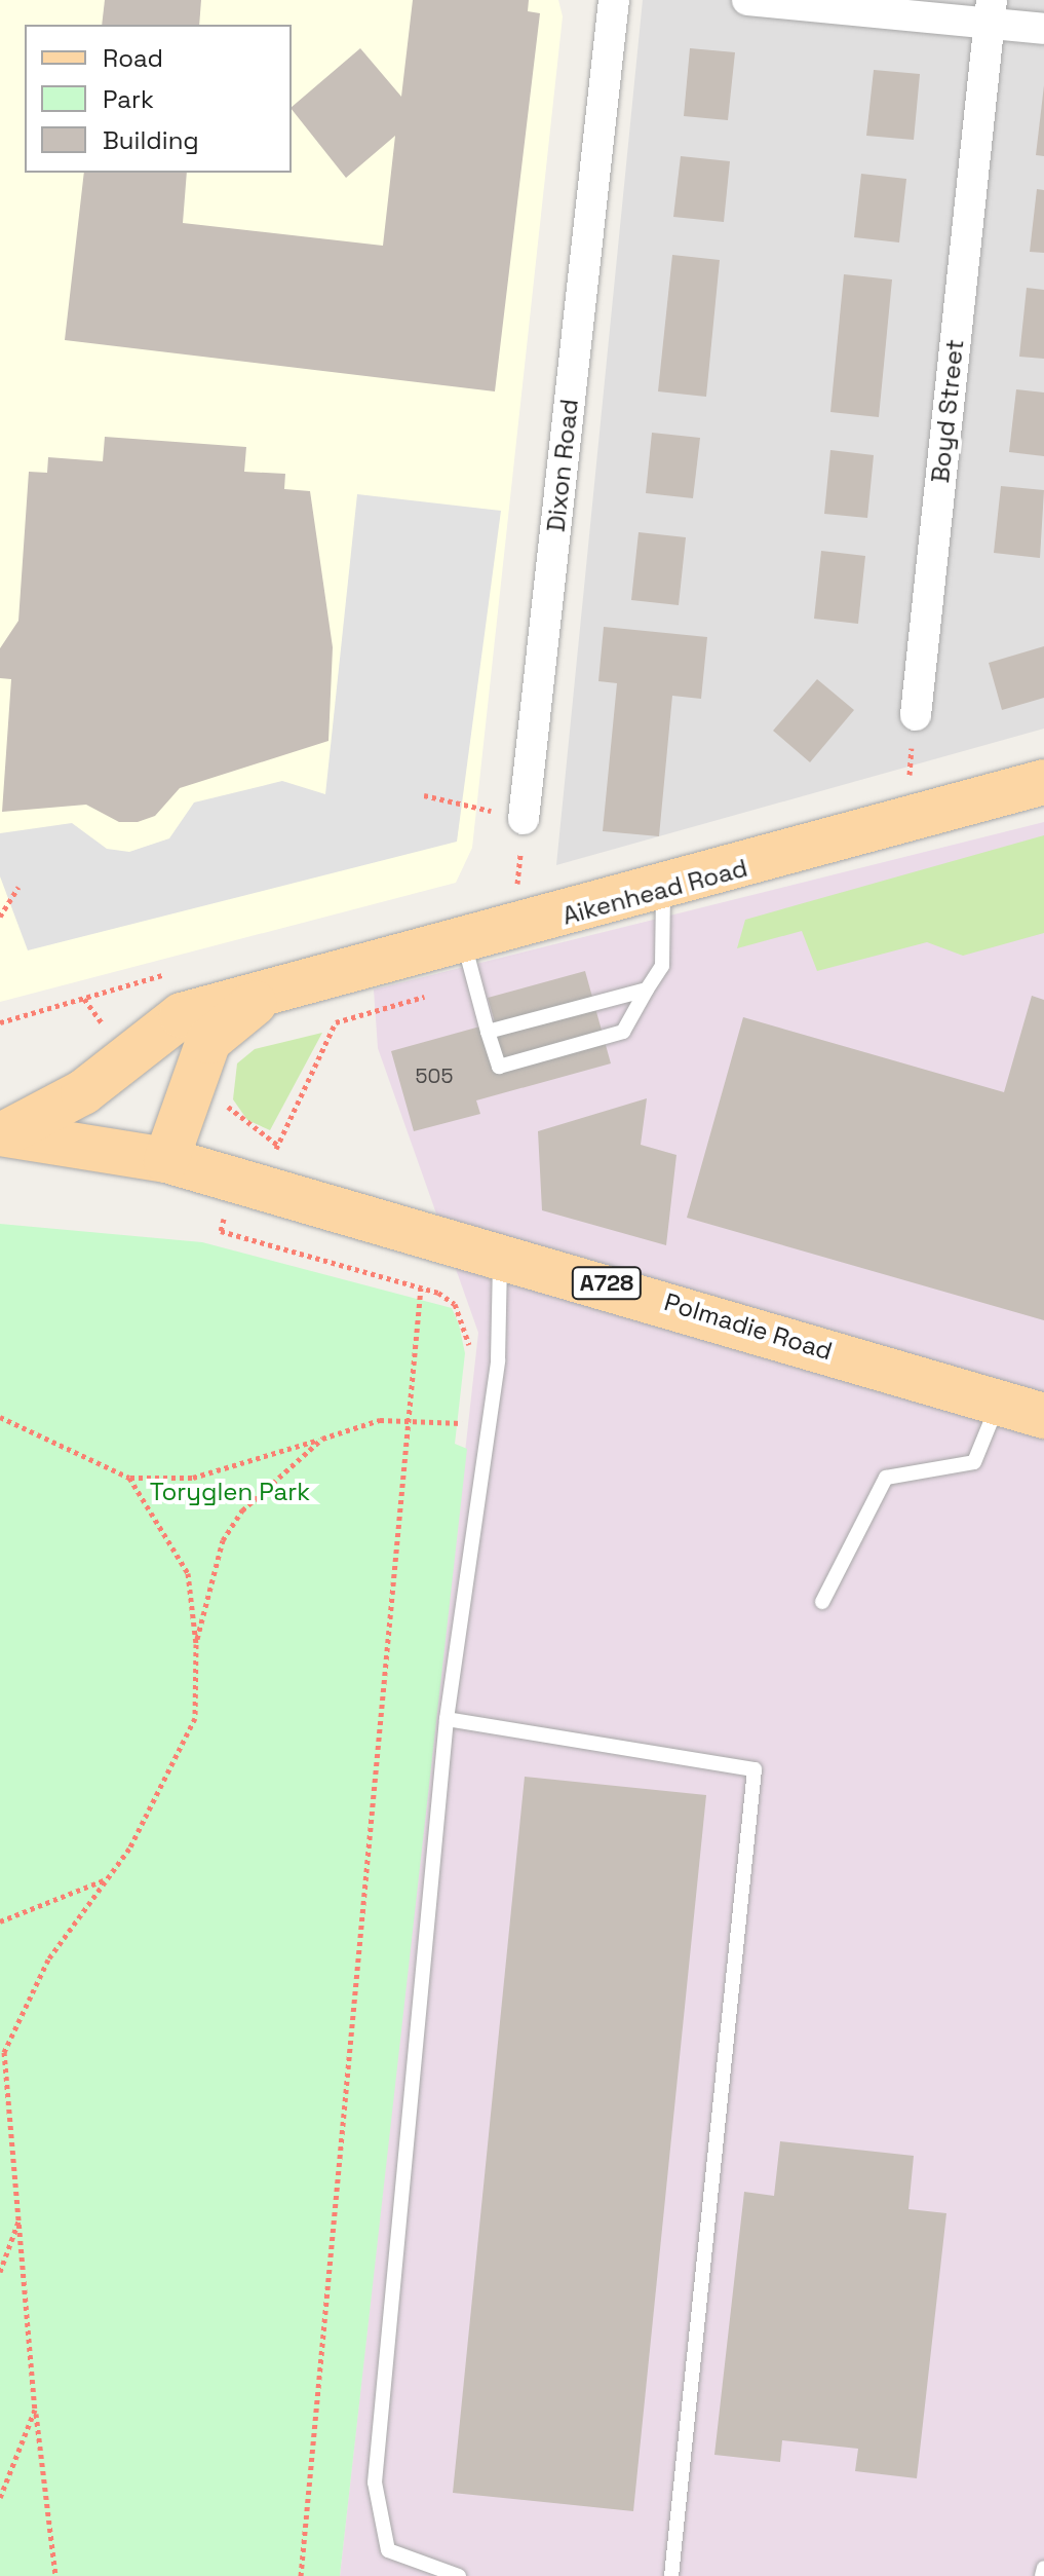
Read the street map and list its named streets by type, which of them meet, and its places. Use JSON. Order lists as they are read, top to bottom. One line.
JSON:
{"streets":{"main road":["Aikenhead Road","A728","Polmadie Road"],"street":["Boyd Street","Dixon Road"]},"crossings":[["Aikenhead Road","Polmadie Road"]],"parks":["Toryglen Park"],"house_numbers":["505"],"legend":["Road","Park","Building"]}
